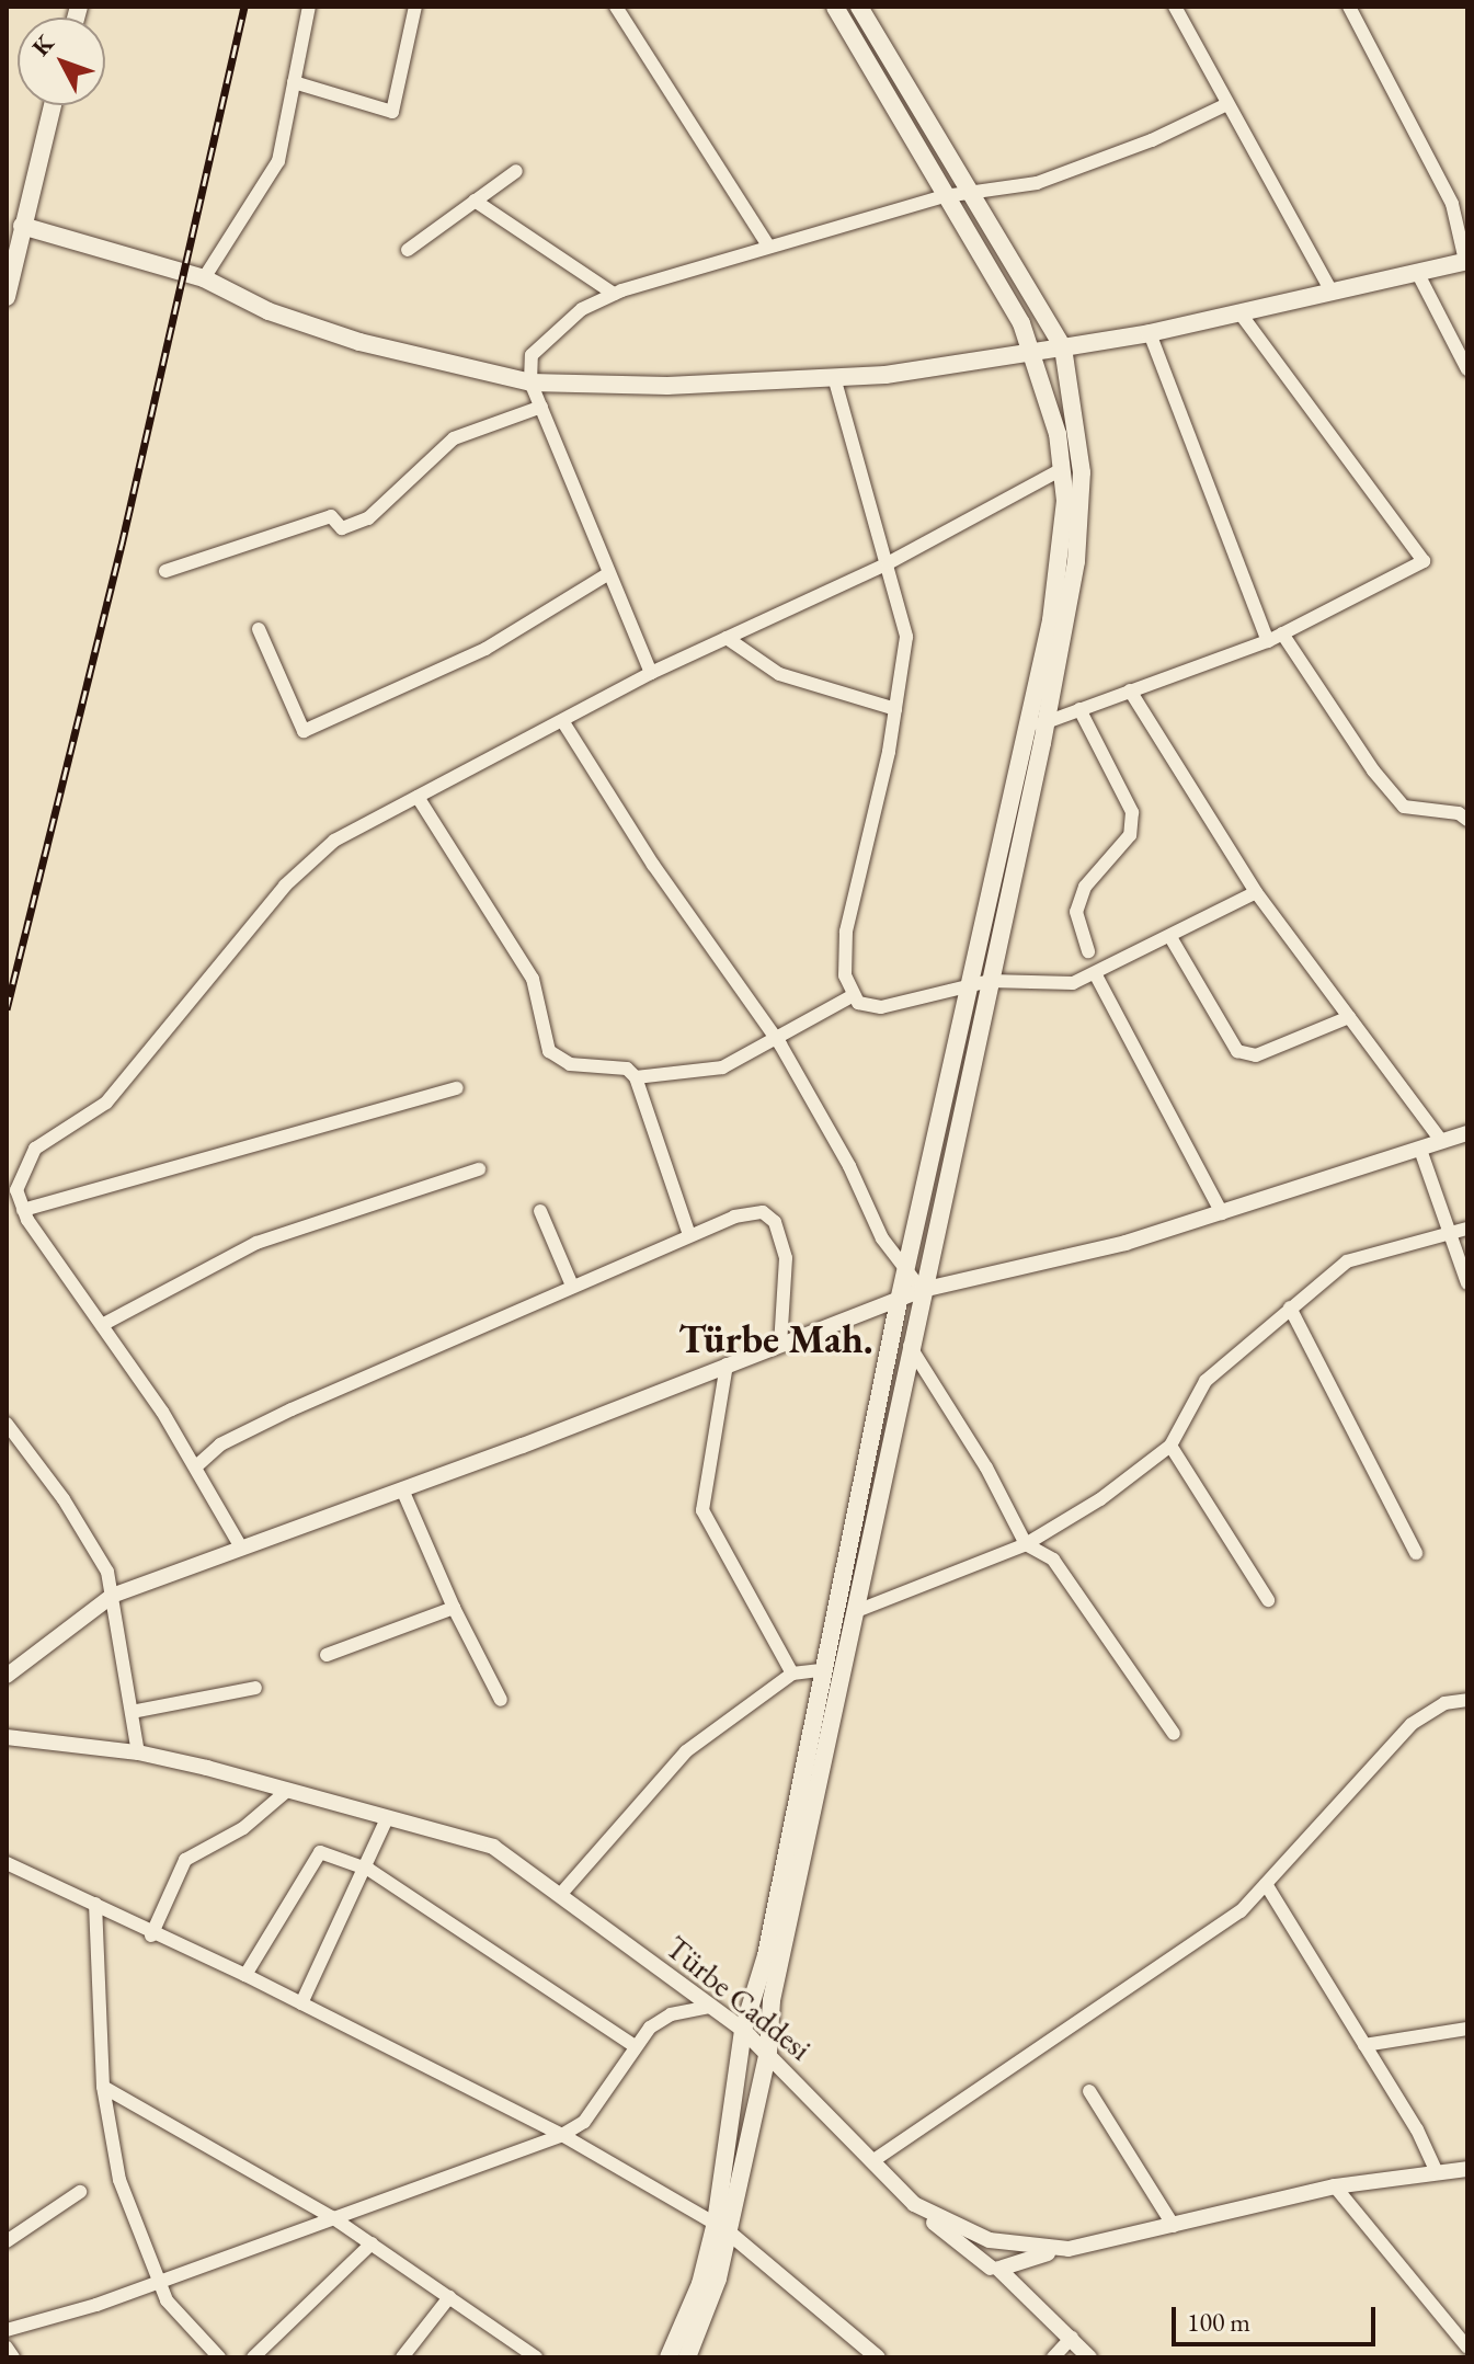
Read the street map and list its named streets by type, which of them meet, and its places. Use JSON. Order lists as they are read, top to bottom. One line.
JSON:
{"streets":{"street":["Türbe Caddesi"]},"districts":["Türbe Mah."],"scale_bar":"100 m","north":"top left"}
